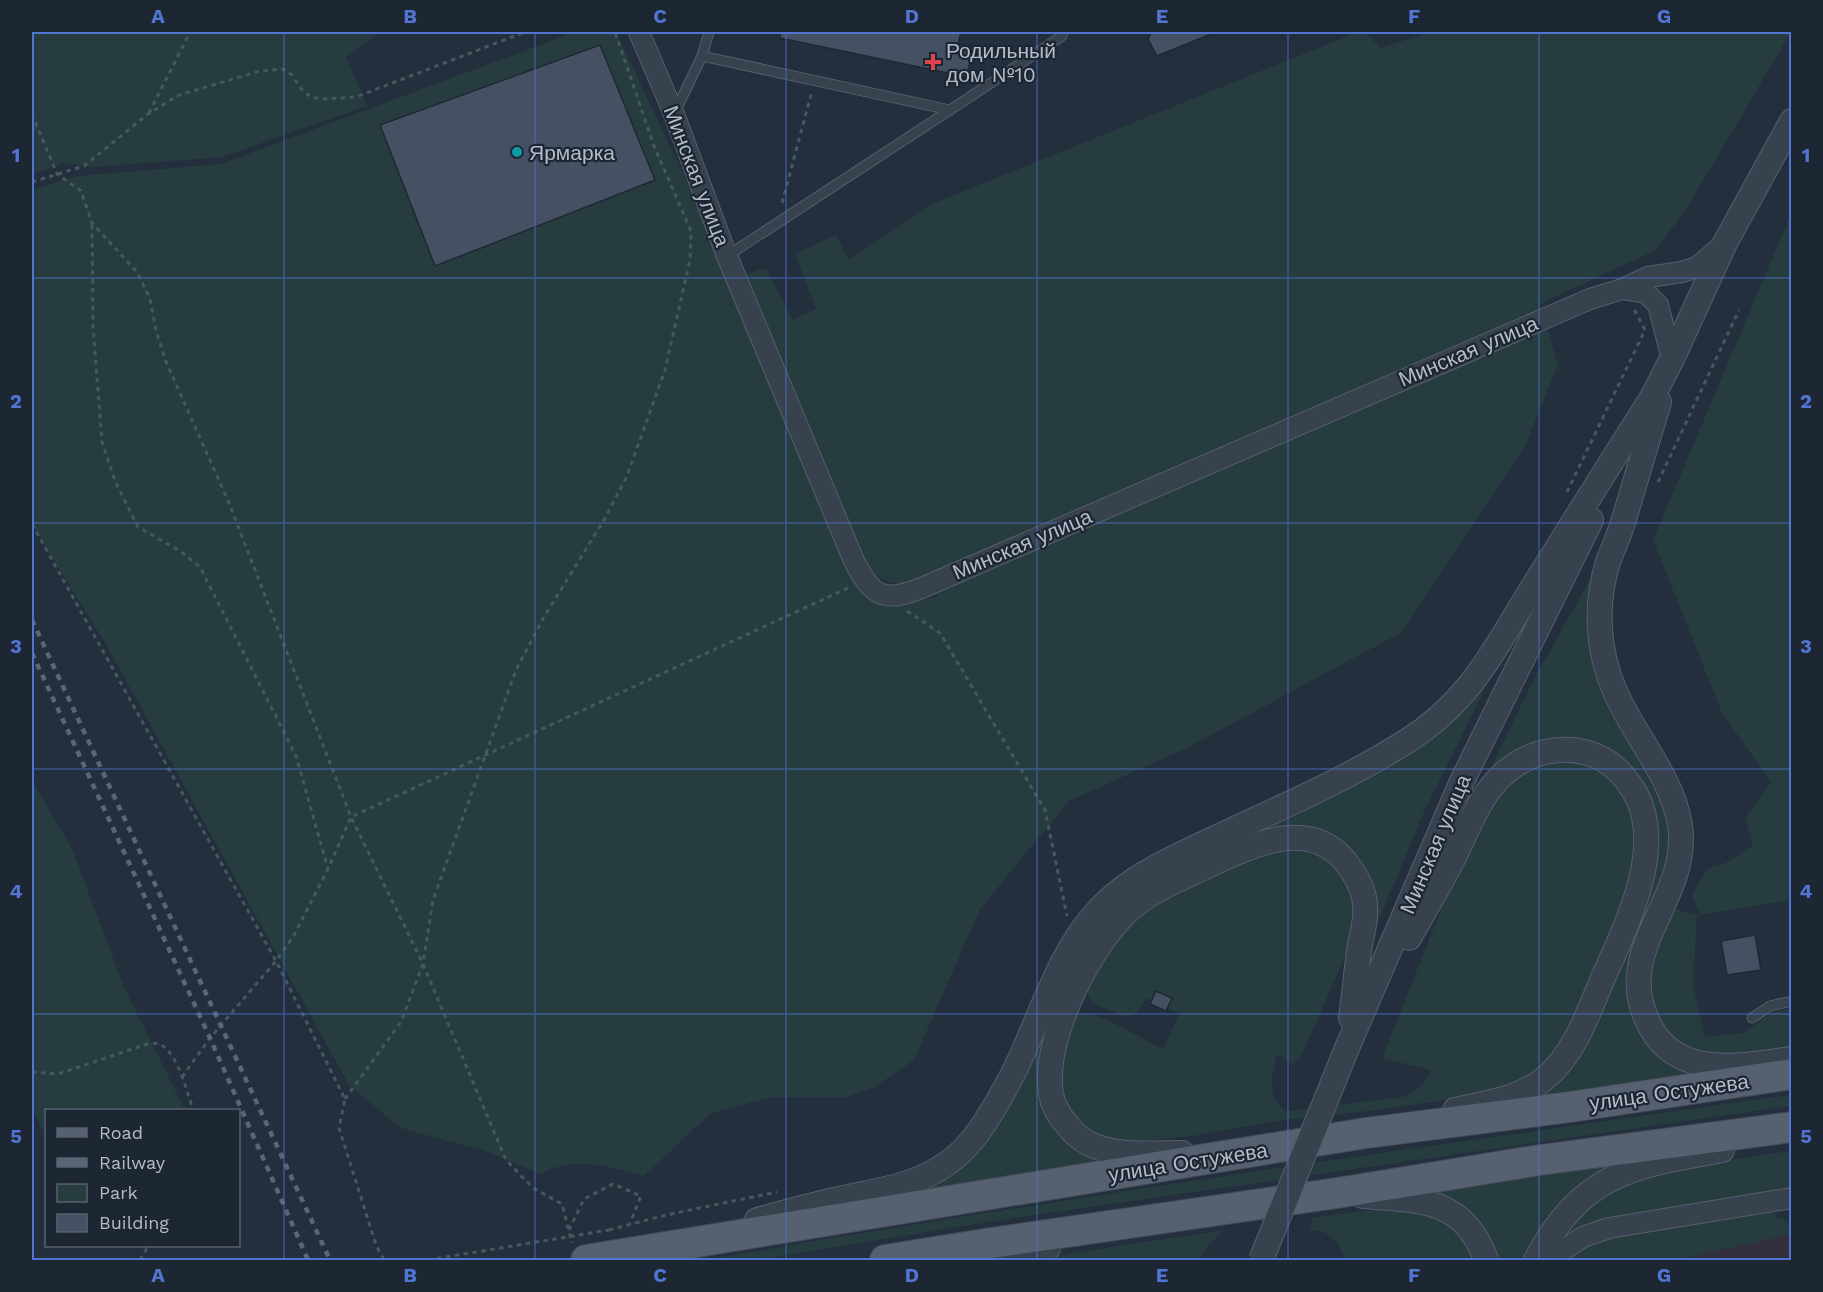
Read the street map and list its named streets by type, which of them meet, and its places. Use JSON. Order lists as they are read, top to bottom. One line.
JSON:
{"streets":{"main road":["улица Остужева"],"street":["Минская улица"]},"places":{"health":["Родильный дом №10"],"other":["Ярмарка"]},"legend":["Road","Railway","Park","Building"],"grid":{"columns":["A","B","C","D","E","F","G"],"rows":["1","2","3","4","5"]}}
